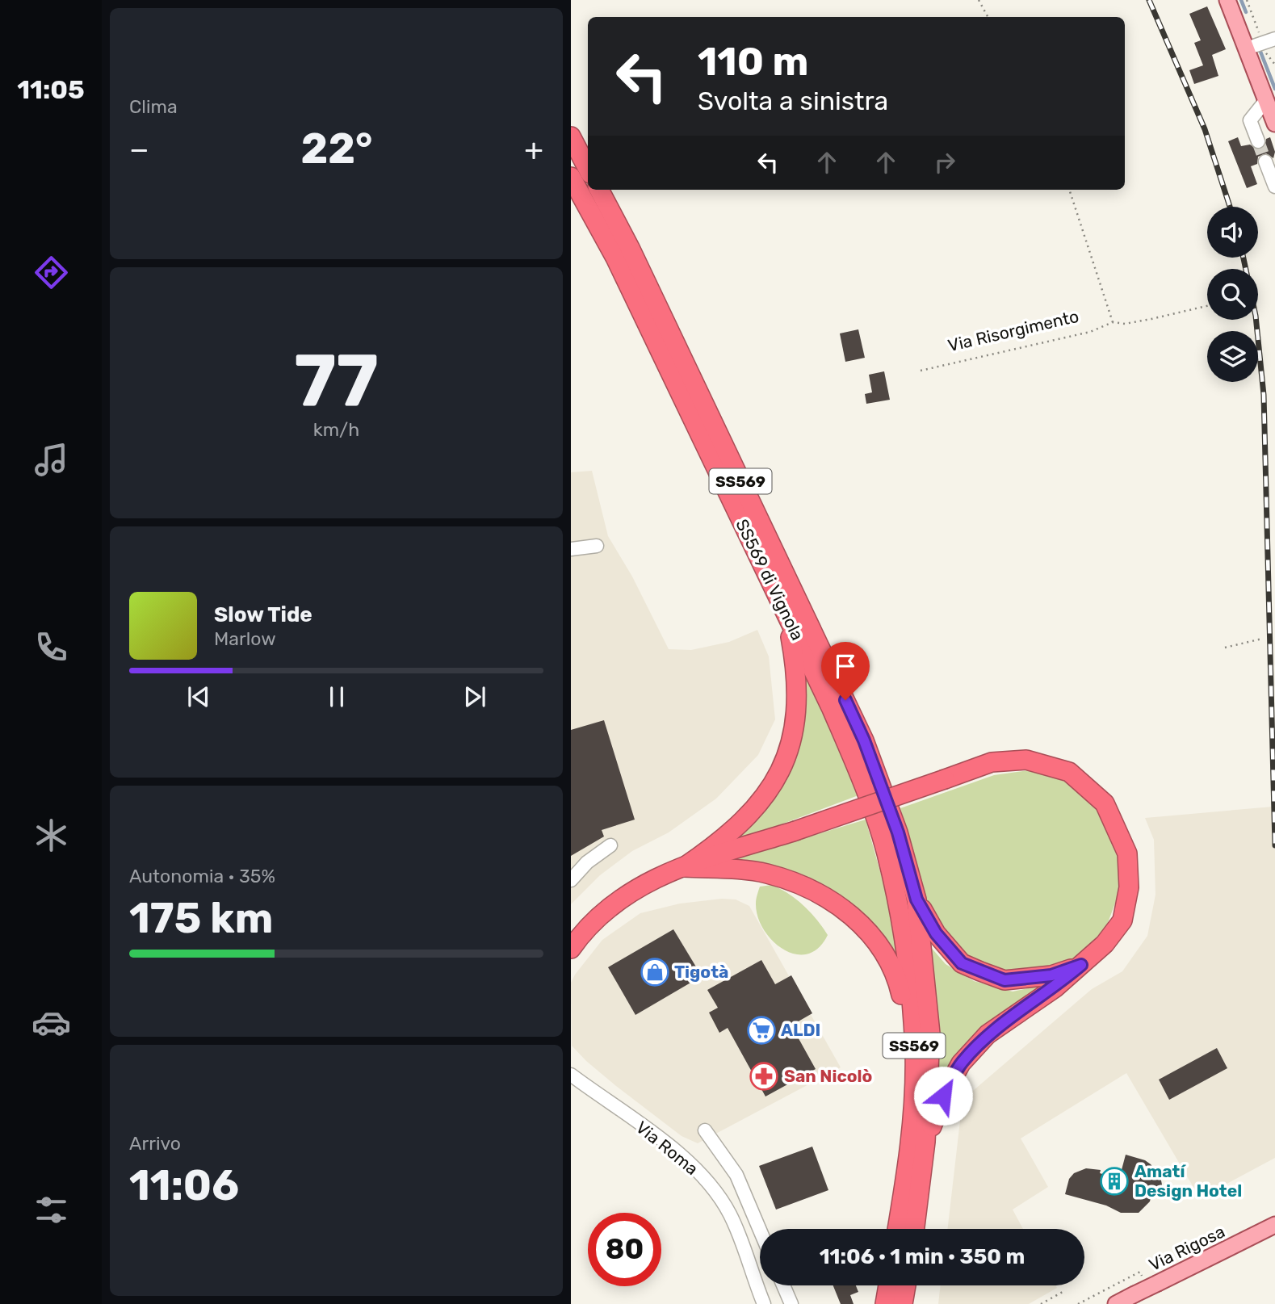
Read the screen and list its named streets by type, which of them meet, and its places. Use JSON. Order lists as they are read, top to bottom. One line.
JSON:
{"streets":{"highway":["SS569","SS569 di Vignola"],"main road":["Via Rigosa"],"street":["Via Roma"],"path":["Via Risorgimento"]},"places":{"shop":["Tigotà"],"supermarket":["ALDI"],"pharmacy":["San Nicolò"],"building":["Amatí Design Hotel"]},"page":{"tabs":"11:05","tile":["Clima",["77","km/h"],["Autonomia · 35%","175 km"],["Arrivo","11:06"]],"turn":["110 m","Svolta a sinistra"],"heat":["−","22°","+"],"song":["Slow Tide","Marlow"],"limit":"80","trip":"11:06 · 1 min · 350 m"}}
